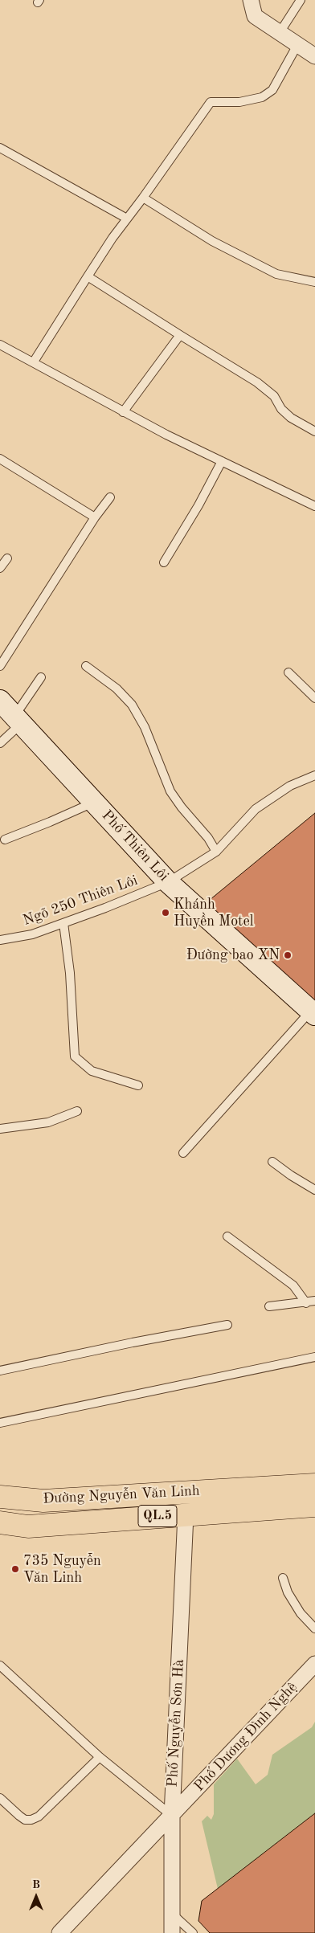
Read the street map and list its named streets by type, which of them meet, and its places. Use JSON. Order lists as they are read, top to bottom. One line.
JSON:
{"streets":{"highway":["Đường Nguyễn Văn Linh","QL.5"],"main road":["Phố Thiên Lôi"],"street":["Phố Nguyễn Sơn Hà","Phố Dương Đình Nghệ"],"lane":["Ngõ 250 Thiên Lôi"]},"crossings":[["Phố Thiên Lôi","Ngõ 250 Thiên Lôi"],["Đường Nguyễn Văn Linh","Phố Nguyễn Sơn Hà"],["Phố Nguyễn Sơn Hà","Phố Dương Đình Nghệ"]],"places":["Khánh Huyền Motel","Đường bao XN","735 Nguyễn Văn Linh"],"north":"top"}
